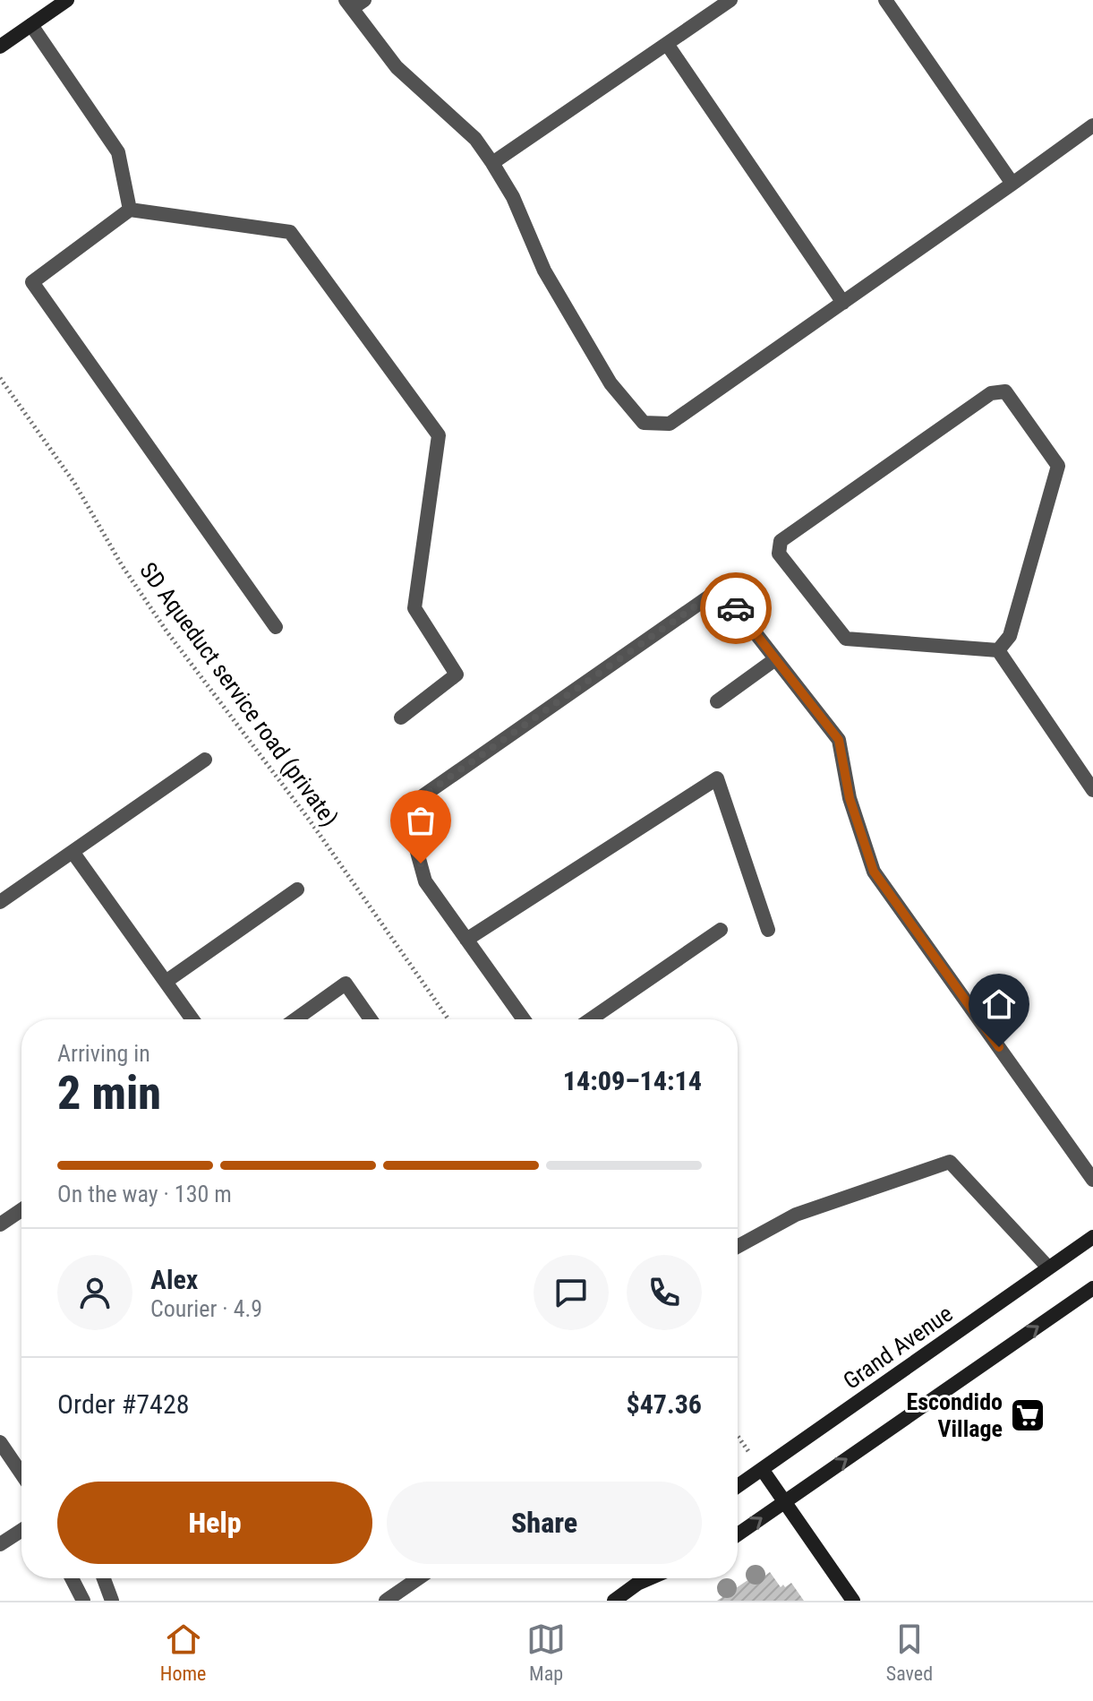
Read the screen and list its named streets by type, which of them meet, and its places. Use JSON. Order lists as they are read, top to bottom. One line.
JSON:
{"streets":{"main road":["Grand Avenue"],"path":["SD Aqueduct service road (private)"]},"places":{"supermarket":["Escondido Village"]},"page":{"heading":["2 min","Arriving in","14:09–14:14"],"panel":["Alex","Courier · 4.9","Order #7428","$47.36"],"bar":"On the way · 130 m","buttons":["Help","Share"],"tabs":["Home","Map","Saved"]}}
